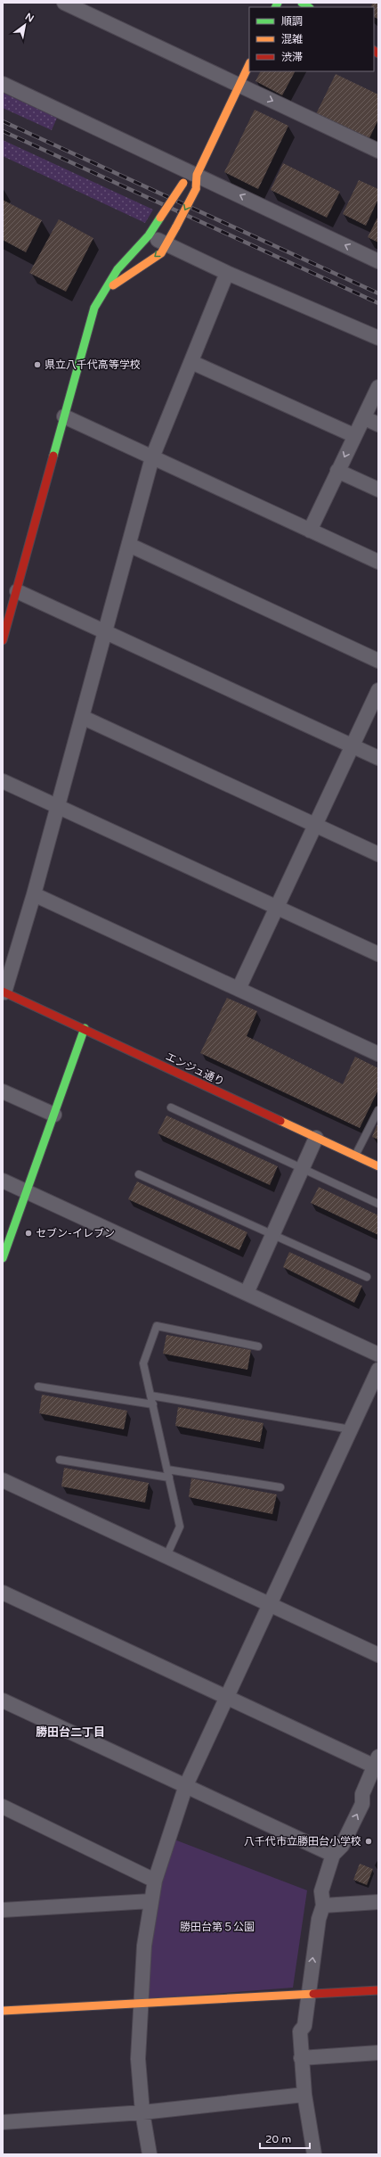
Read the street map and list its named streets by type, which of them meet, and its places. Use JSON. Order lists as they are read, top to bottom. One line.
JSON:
{"streets":{"main road":["エンジュ通り"]},"districts":["勝田台二丁目"],"parks":["勝田台第５公園"],"places":["県立八千代高等学校","セブン-イレブン","八千代市立勝田台小学校"],"legend":["順調","混雑","渋滞"],"scale_bar":"20 m","north":"top right"}
